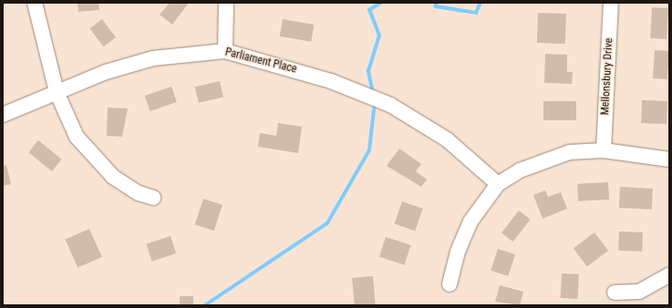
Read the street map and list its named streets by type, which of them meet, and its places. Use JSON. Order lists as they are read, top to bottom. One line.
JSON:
{"streets":{"street":["Parliament Place","Mellonsbury Drive"]}}
